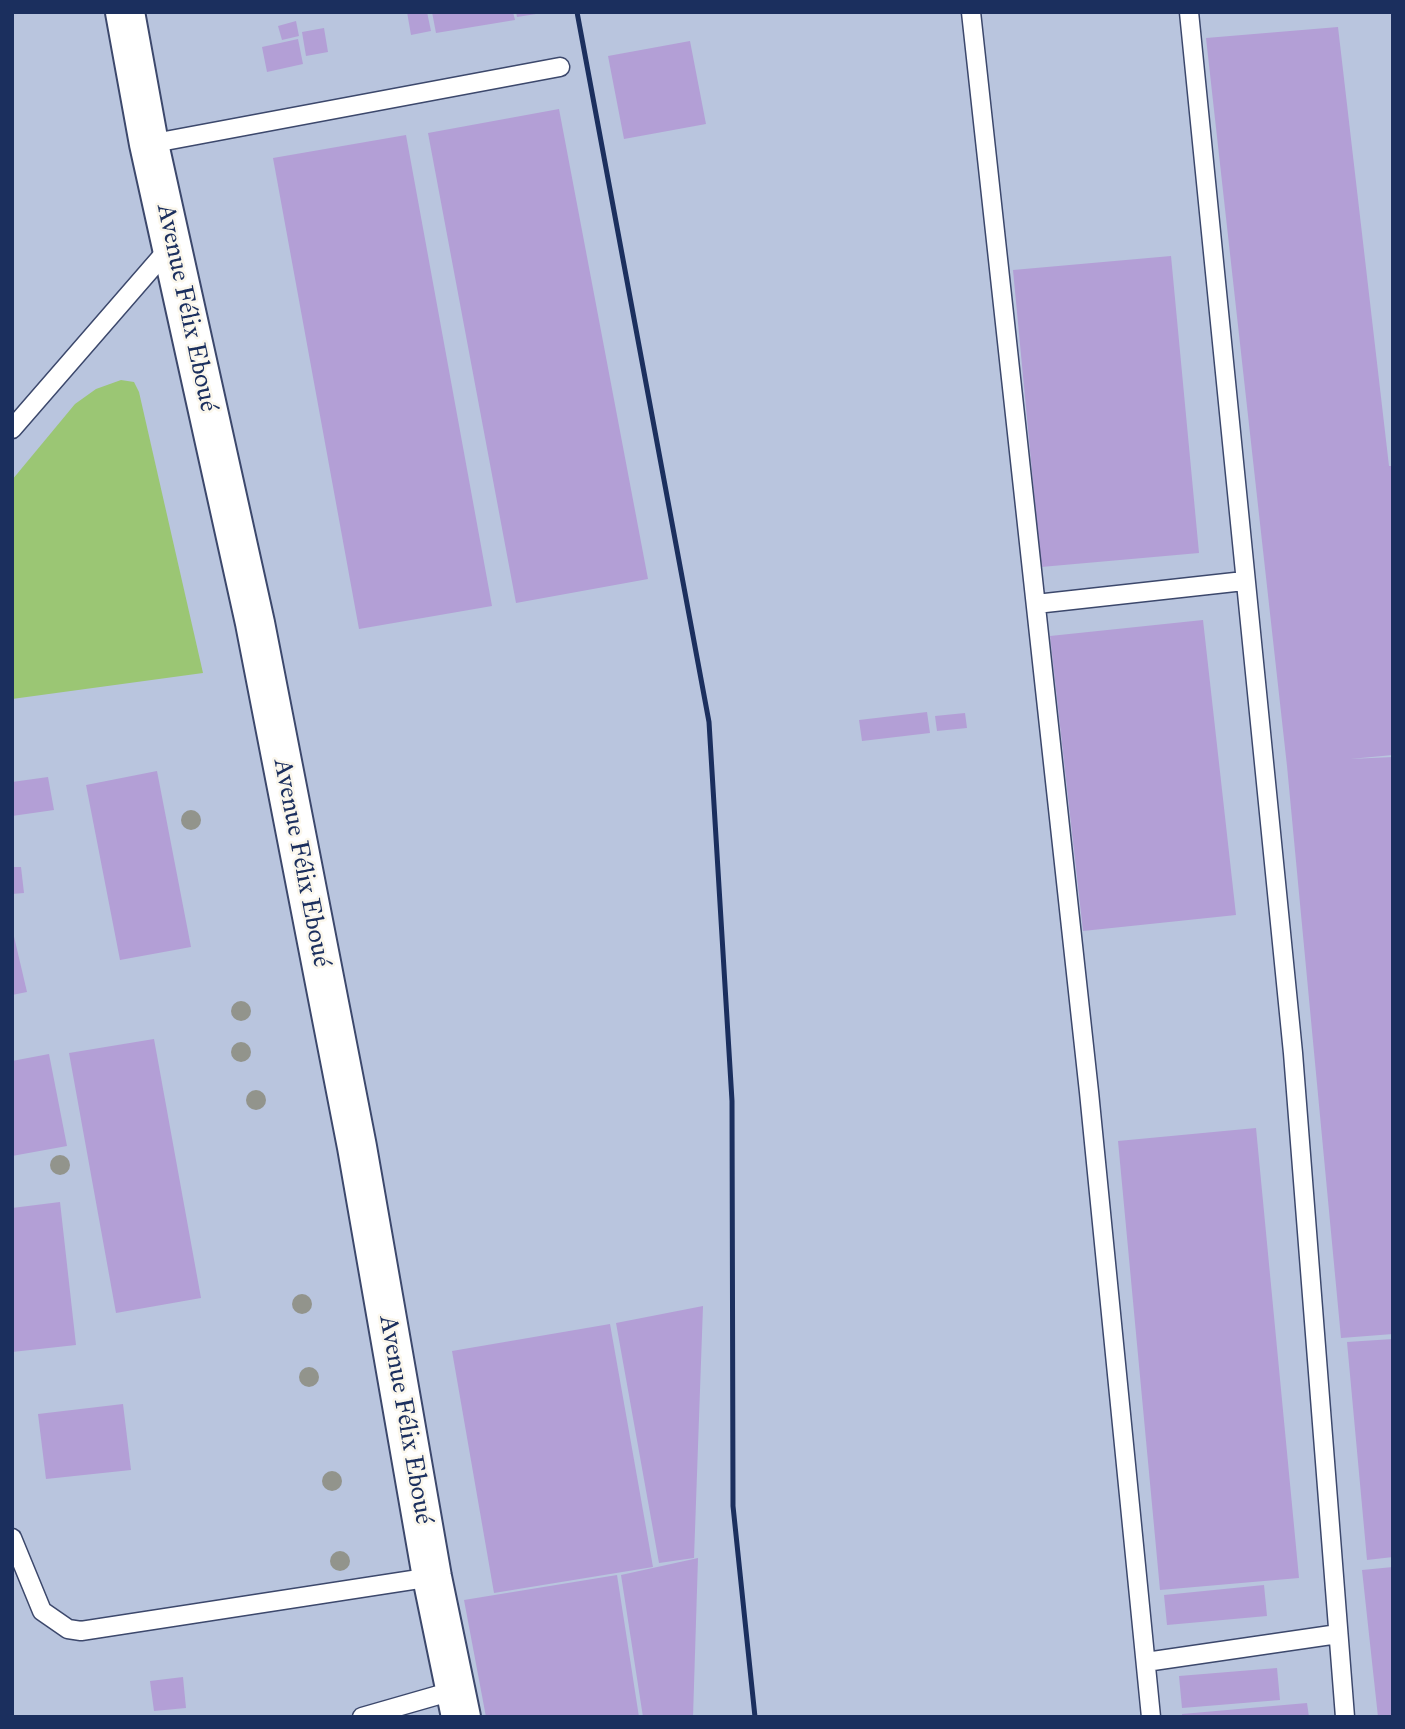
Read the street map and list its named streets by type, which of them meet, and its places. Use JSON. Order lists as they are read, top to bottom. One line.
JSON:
{"streets":{"street":["Avenue Félix Eboué"]}}
